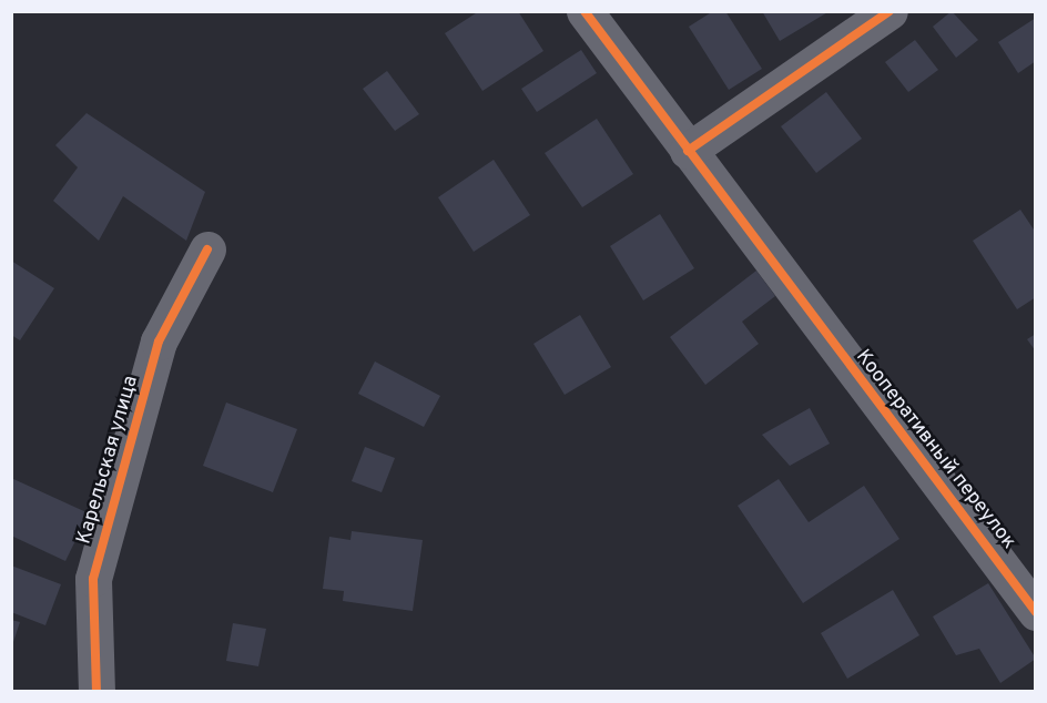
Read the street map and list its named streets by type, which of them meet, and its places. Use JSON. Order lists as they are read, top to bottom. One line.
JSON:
{"streets":{"street":["Кооперативный переулок","Карельская улица"]}}
